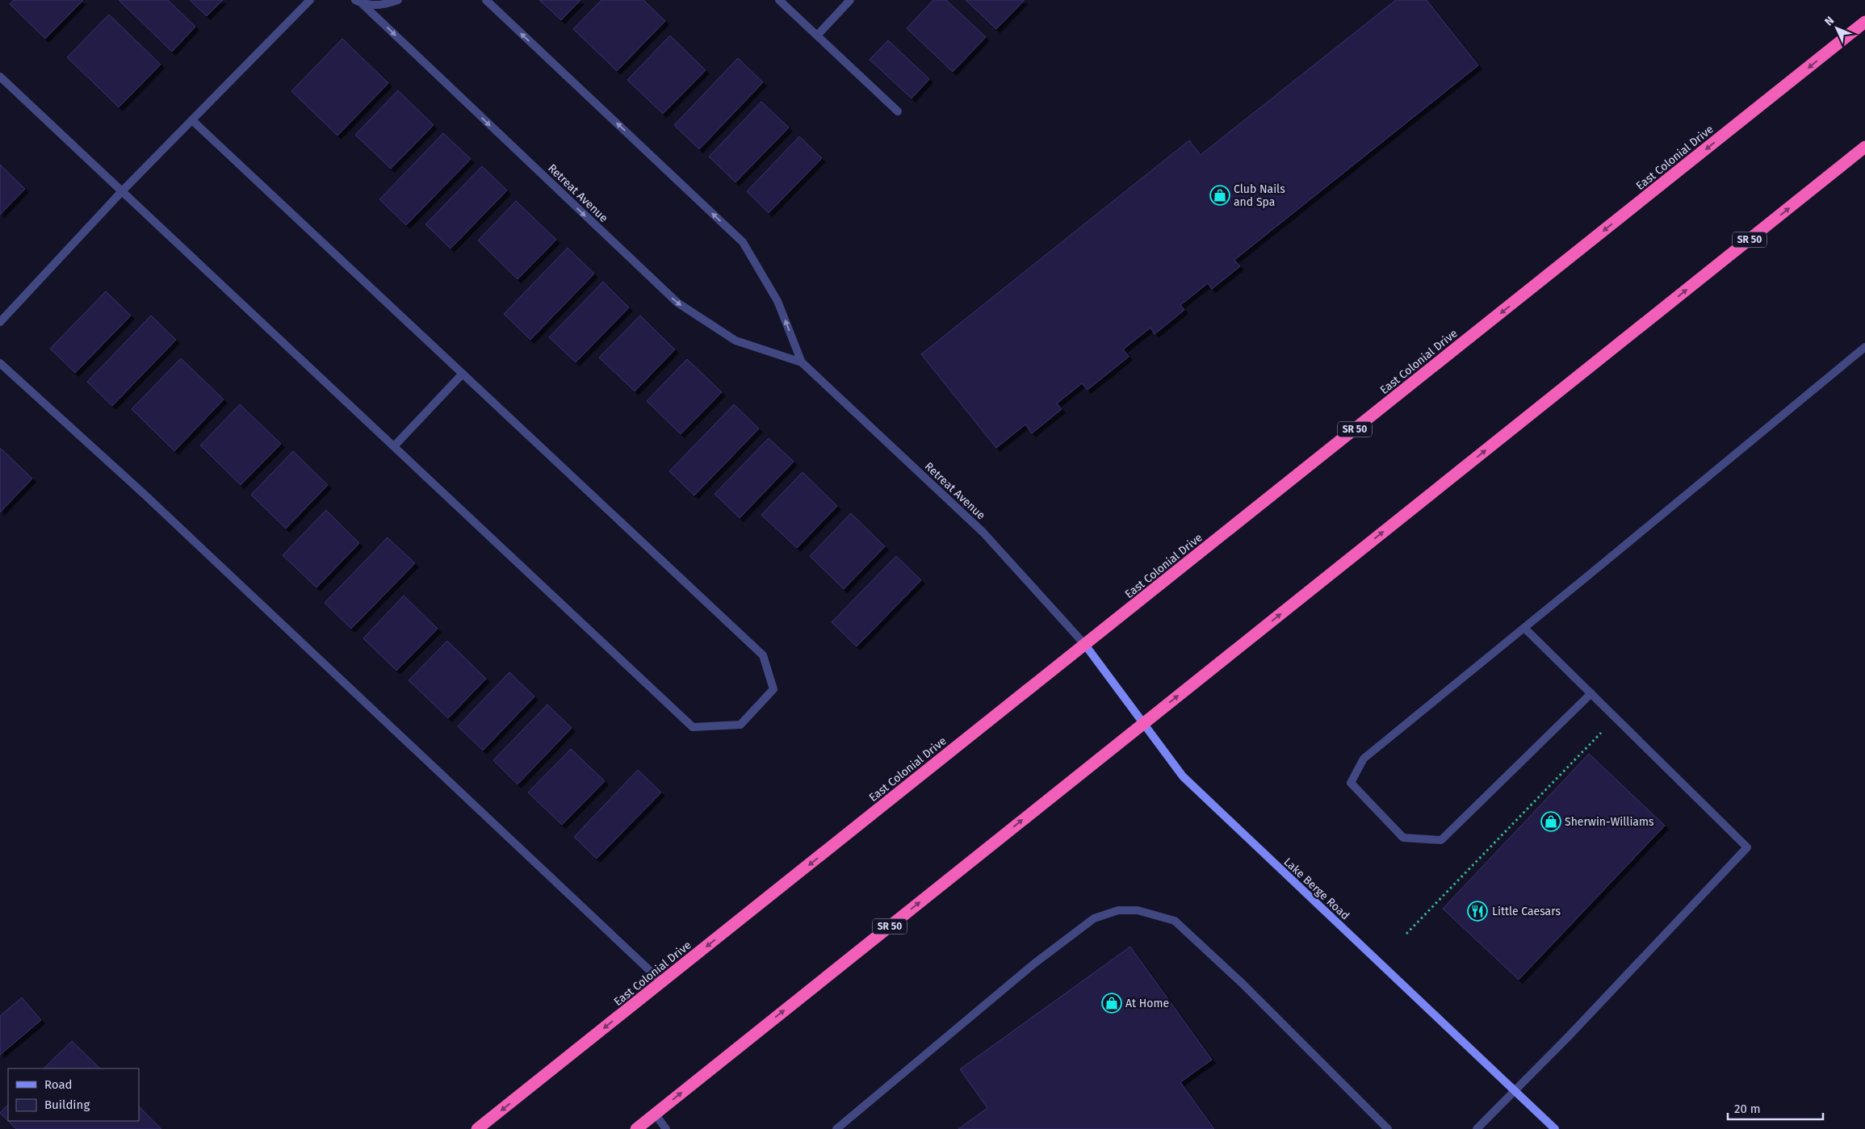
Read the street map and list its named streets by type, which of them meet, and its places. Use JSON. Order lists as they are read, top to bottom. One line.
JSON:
{"streets":{"highway":["East Colonial Drive","SR 50"],"street":["Retreat Avenue","Lake Berge Road"]},"crossings":[["East Colonial Drive","Retreat Avenue"],["East Colonial Drive","Lake Berge Road"],["Retreat Avenue","Lake Berge Road"],["SR 50","Lake Berge Road"]],"places":{"shop":["Club Nails and Spa","Sherwin-Williams","At Home"],"restaurant":["Little Caesars"]},"legend":["Road","Building"],"scale_bar":"20 m","north":"top left"}
